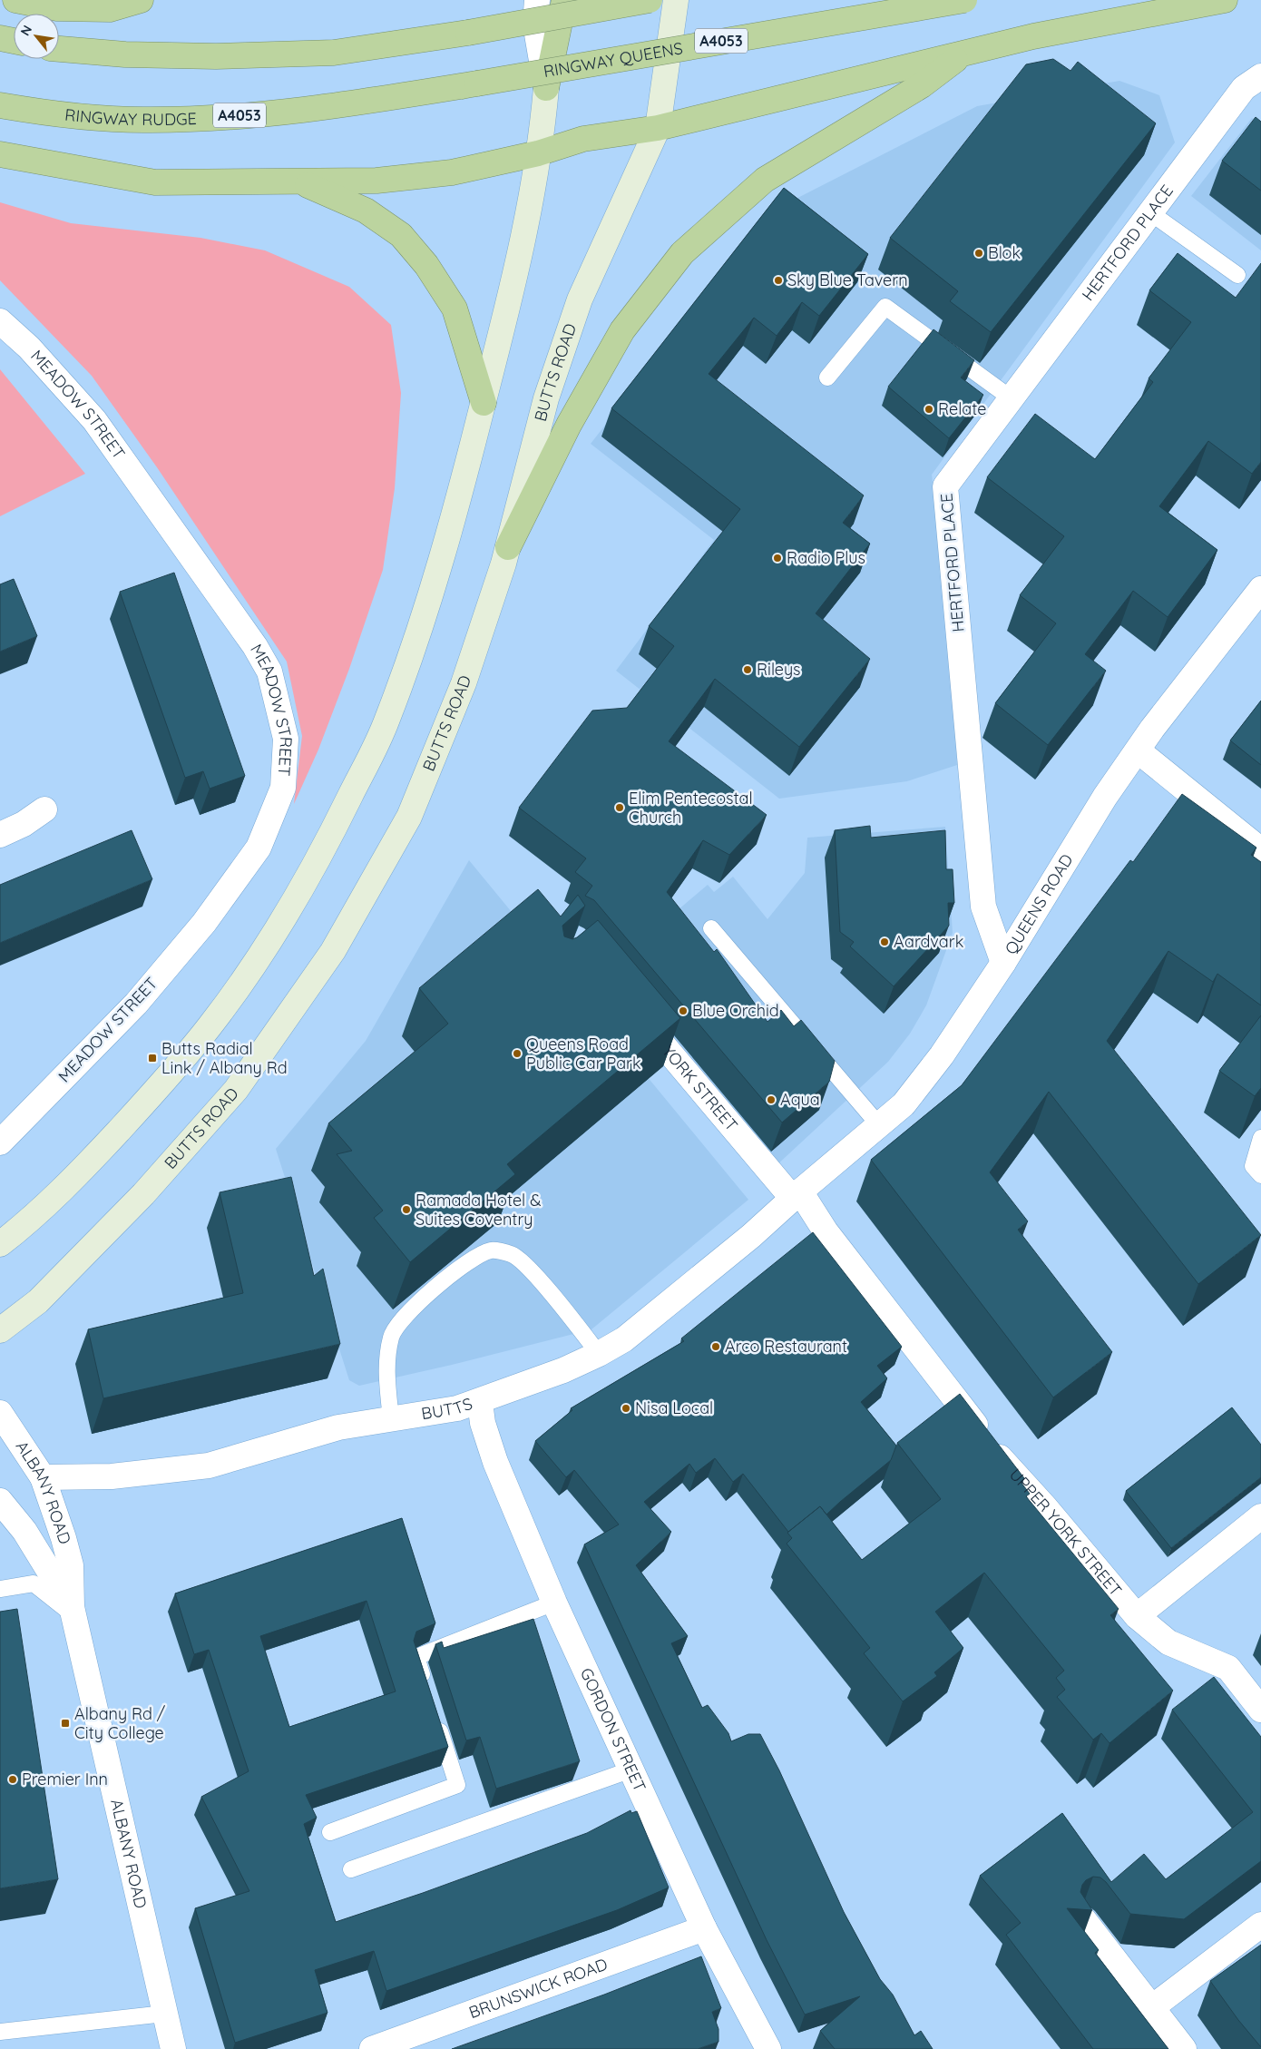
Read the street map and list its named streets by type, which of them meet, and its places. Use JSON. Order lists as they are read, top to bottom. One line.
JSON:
{"streets":{"highway":["A4053","RINGWAY QUEENS","RINGWAY RUDGE"],"main road":["BUTTS ROAD"],"street":["HERTFORD PLACE","MEADOW STREET","QUEENS ROAD","YORK STREET","BUTTS","ALBANY ROAD","UPPER YORK STREET","GORDON STREET","BRUNSWICK ROAD"]},"crossings":[["RINGWAY QUEENS","RINGWAY RUDGE"],["HERTFORD PLACE","QUEENS ROAD"],["QUEENS ROAD","YORK STREET"],["QUEENS ROAD","BUTTS"],["QUEENS ROAD","UPPER YORK STREET"],["YORK STREET","BUTTS"],["YORK STREET","UPPER YORK STREET"],["BUTTS","ALBANY ROAD"],["BUTTS","UPPER YORK STREET"],["BUTTS","GORDON STREET"],["GORDON STREET","BRUNSWICK ROAD"]],"places":{"other":["Blok","Sky Blue Tavern","Relate","Radio Plus","Rileys","Elim Pentecostal Church","Aardvark","Blue Orchid","Queens Road Public Car Park","Aqua","Ramada Hotel & Suites Coventry","Arco Restaurant","Nisa Local","Premier Inn"],"transit":["Butts Radial Link / Albany Rd","Albany Rd / City College"]},"north":"top left"}
